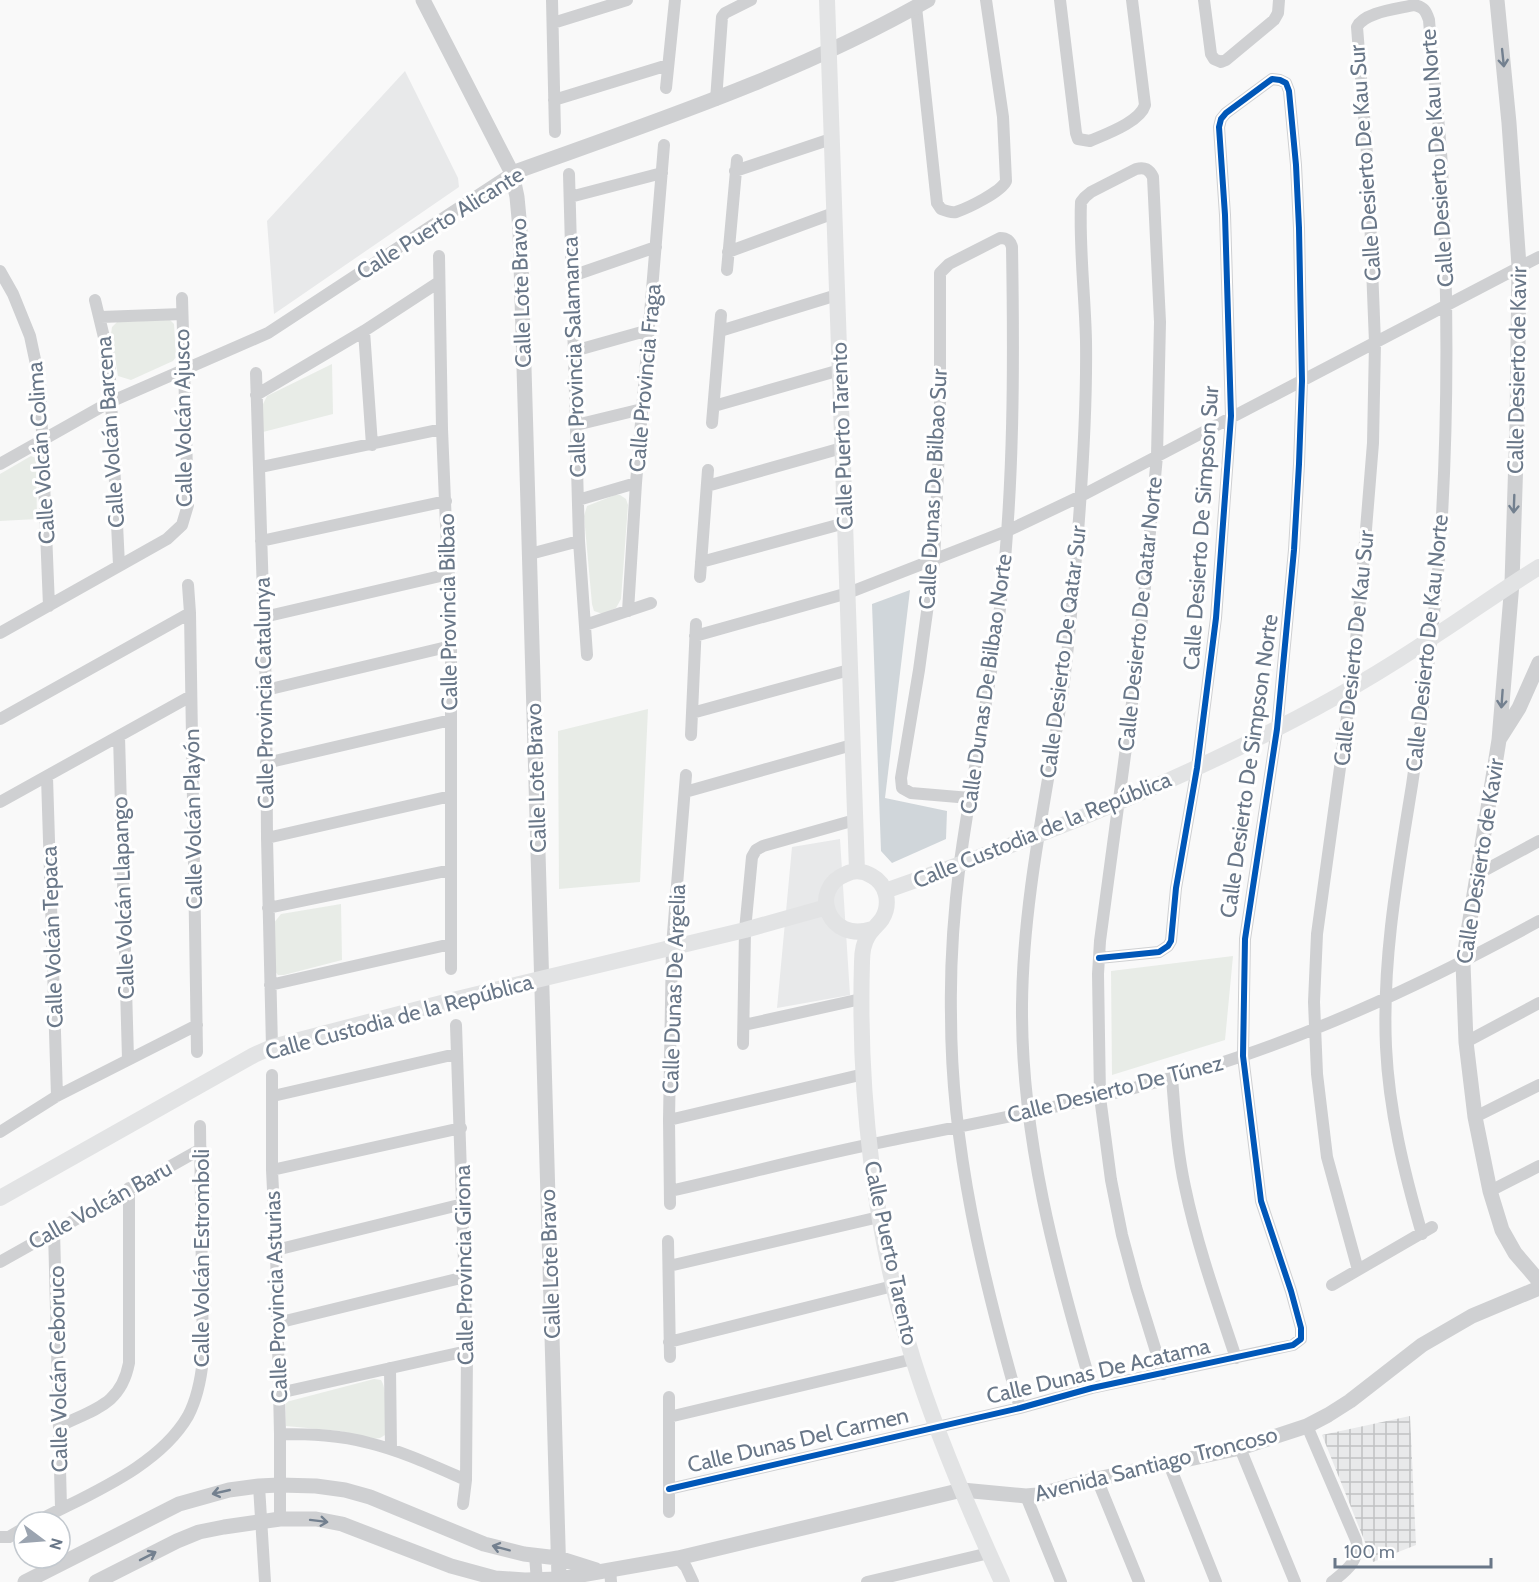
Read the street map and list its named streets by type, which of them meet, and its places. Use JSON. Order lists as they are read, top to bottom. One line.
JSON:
{"streets":{"main road":["Calle Puerto Tarento","Calle Custodia de la República"],"street":["Calle Desierto De Kau Norte","Calle Desierto De Kau Sur","Calle Puerto Alicante","Calle Lote Bravo","Calle Provincia Salamanca","Calle Desierto de Kavir","Calle Provincia Fraga","Calle Volcán Ajusco","Calle Volcán Barcena","Calle Volcán Colima","Calle Dunas De Bilbao Sur","Calle Desierto De Simpson Sur","Calle Provincia Bilbao","Calle Desierto De Qatar Norte","Calle Desierto De Qatar Sur","Calle Dunas De Bilbao Norte","Calle Provincia Catalunya","Calle Desierto De Simpson Norte","Calle Volcán Playón","Calle Volcán Llapango","Calle Volcán Tepaca","Calle Dunas De Argelia","Calle Desierto De Túnez","Calle Volcán Baru","Calle Volcán Estromboli","Calle Provincia Girona","Calle Provincia Asturias","Calle Volcán Ceboruco","Calle Dunas De Acatama","Calle Dunas Del Carmen","Avenida Santiago Troncoso"]},"crossings":[["Calle Desierto De Kau Norte","Calle Desierto De Kau Sur"],["Calle Desierto De Kau Norte","Calle Custodia de la República"],["Calle Desierto De Kau Norte","Calle Desierto De Túnez"],["Calle Desierto De Kau Sur","Calle Custodia de la República"],["Calle Desierto De Kau Sur","Calle Desierto De Túnez"],["Calle Puerto Alicante","Calle Lote Bravo"],["Calle Puerto Alicante","Calle Volcán Ajusco"],["Calle Puerto Alicante","Calle Volcán Barcena"],["Calle Puerto Alicante","Calle Puerto Tarento"],["Calle Puerto Alicante","Calle Volcán Colima"],["Calle Lote Bravo","Calle Custodia de la República"],["Calle Lote Bravo","Avenida Santiago Troncoso"],["Calle Desierto de Kavir","Calle Custodia de la República"],["Calle Desierto de Kavir","Calle Desierto De Túnez"],["Calle Volcán Ajusco","Calle Volcán Barcena"],["Calle Volcán Ajusco","Calle Volcán Colima"],["Calle Puerto Tarento","Calle Custodia de la República"],["Calle Puerto Tarento","Calle Desierto De Túnez"],["Calle Puerto Tarento","Calle Dunas De Acatama"],["Calle Puerto Tarento","Calle Dunas Del Carmen"],["Calle Puerto Tarento","Avenida Santiago Troncoso"],["Calle Dunas De Bilbao Sur","Calle Dunas De Bilbao Norte"],["Calle Desierto De Simpson Sur","Calle Desierto De Qatar Norte"],["Calle Desierto De Simpson Sur","Calle Desierto De Simpson Norte"],["Calle Desierto De Simpson Sur","Calle Custodia de la República"],["Calle Desierto De Qatar Norte","Calle Desierto De Qatar Sur"],["Calle Desierto De Qatar Norte","Calle Custodia de la República"],["Calle Desierto De Qatar Norte","Calle Desierto De Túnez"],["Calle Desierto De Qatar Norte","Calle Dunas De Acatama"],["Calle Desierto De Qatar Sur","Calle Custodia de la República"],["Calle Desierto De Qatar Sur","Calle Desierto De Túnez"],["Calle Desierto De Qatar Sur","Calle Dunas De Acatama"],["Calle Dunas De Bilbao Norte","Calle Custodia de la República"],["Calle Dunas De Bilbao Norte","Calle Desierto De Túnez"],["Calle Dunas De Bilbao Norte","Calle Dunas De Acatama"],["Calle Provincia Catalunya","Calle Custodia de la República"],["Calle Desierto De Simpson Norte","Calle Custodia de la República"],["Calle Desierto De Simpson Norte","Calle Desierto De Túnez"],["Calle Desierto De Simpson Norte","Calle Dunas De Acatama"],["Calle Custodia de la República","Calle Dunas De Argelia"],["Calle Dunas De Argelia","Calle Desierto De Túnez"],["Calle Volcán Baru","Calle Volcán Estromboli"],["Calle Volcán Baru","Calle Volcán Ceboruco"],["Calle Volcán Estromboli","Calle Volcán Ceboruco"],["Calle Provincia Asturias","Avenida Santiago Troncoso"],["Calle Dunas De Acatama","Calle Dunas Del Carmen"]],"one_way":["Calle Desierto de Kavir"],"scale_bar":"100 m","north":"right"}
